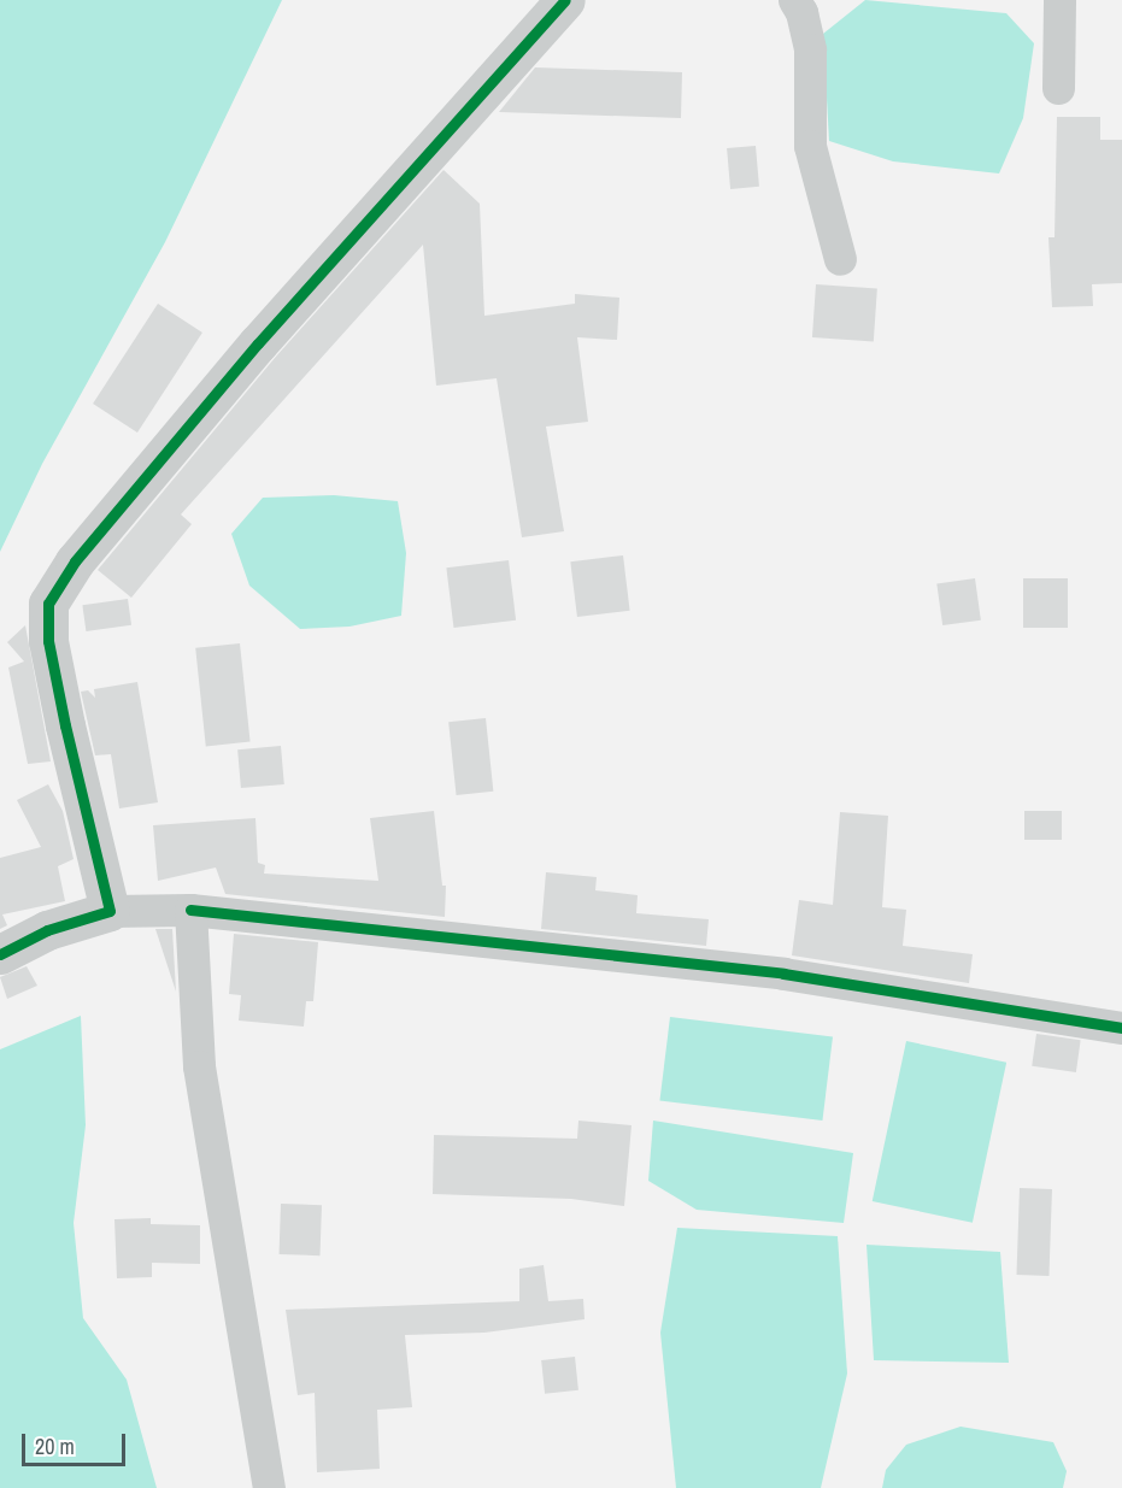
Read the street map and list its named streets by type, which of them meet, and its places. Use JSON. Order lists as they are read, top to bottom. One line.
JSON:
{"scale_bar":"20 m"}
